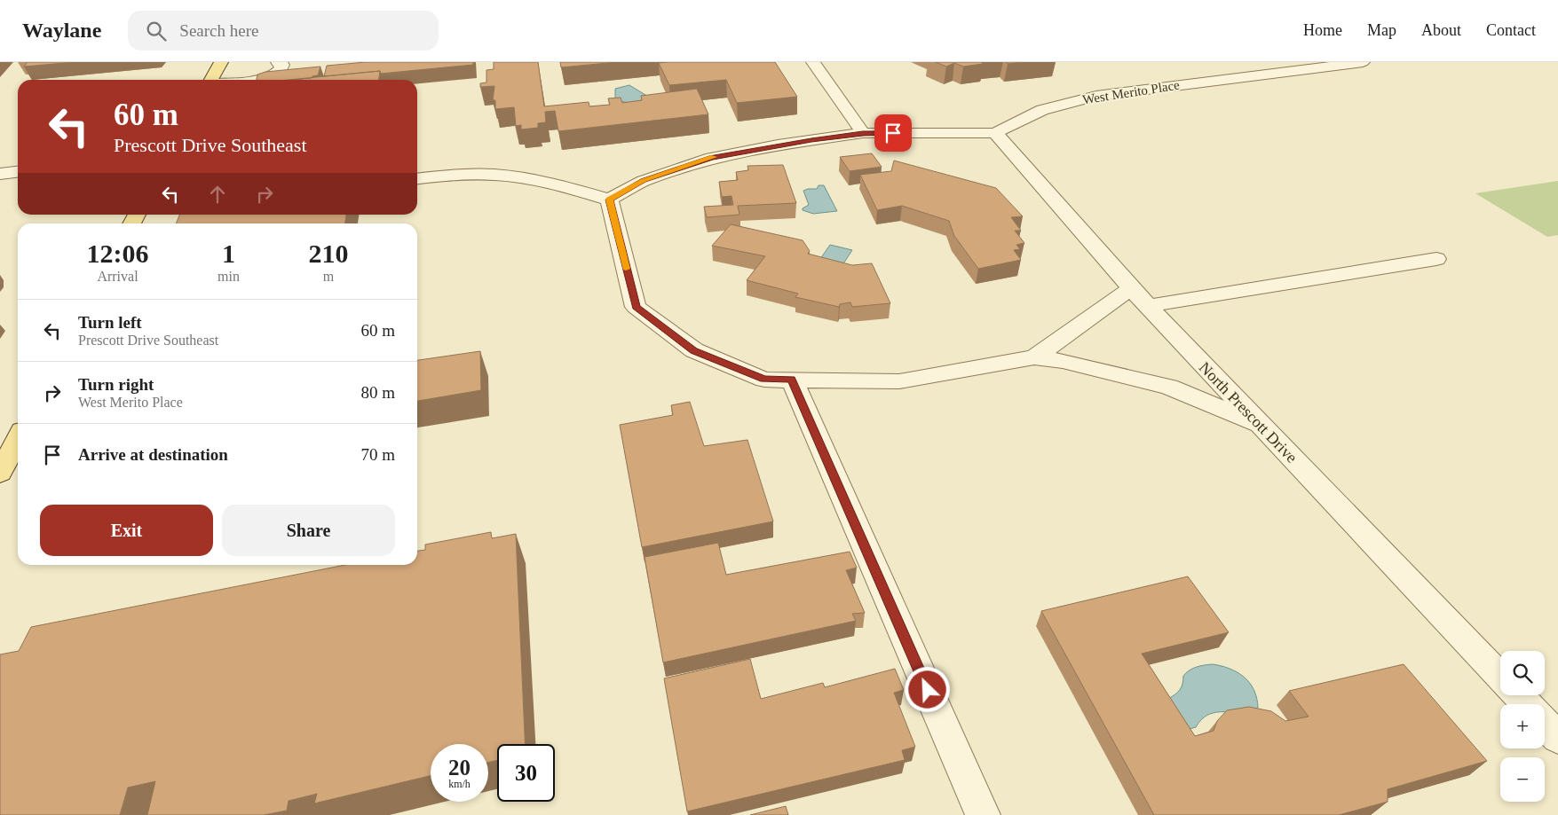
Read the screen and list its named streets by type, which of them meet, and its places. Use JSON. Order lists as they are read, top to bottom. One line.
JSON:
{"streets":{"street":["West Merito Place","North Prescott Drive"]},"crossings":[["West Merito Place","North Prescott Drive"]],"page":{"header":"Waylane","search":"Search here","nav":["Home","Map","About","Contact"],"turn":["60 m","Prescott Drive Southeast"],"eta":["12:06","Arrival","1","min","210","m"],"list":[{"name":"Turn left","note":"Prescott Drive Southeast","value":"60 m"},{"name":"Turn right","note":"West Merito Place","value":"80 m"},{"name":"Arrive at destination","value":"70 m"}],"buttons":["Exit","Share"],"map_buttons":["+","−"],"speed":"20 km/h","limit":"30"}}
